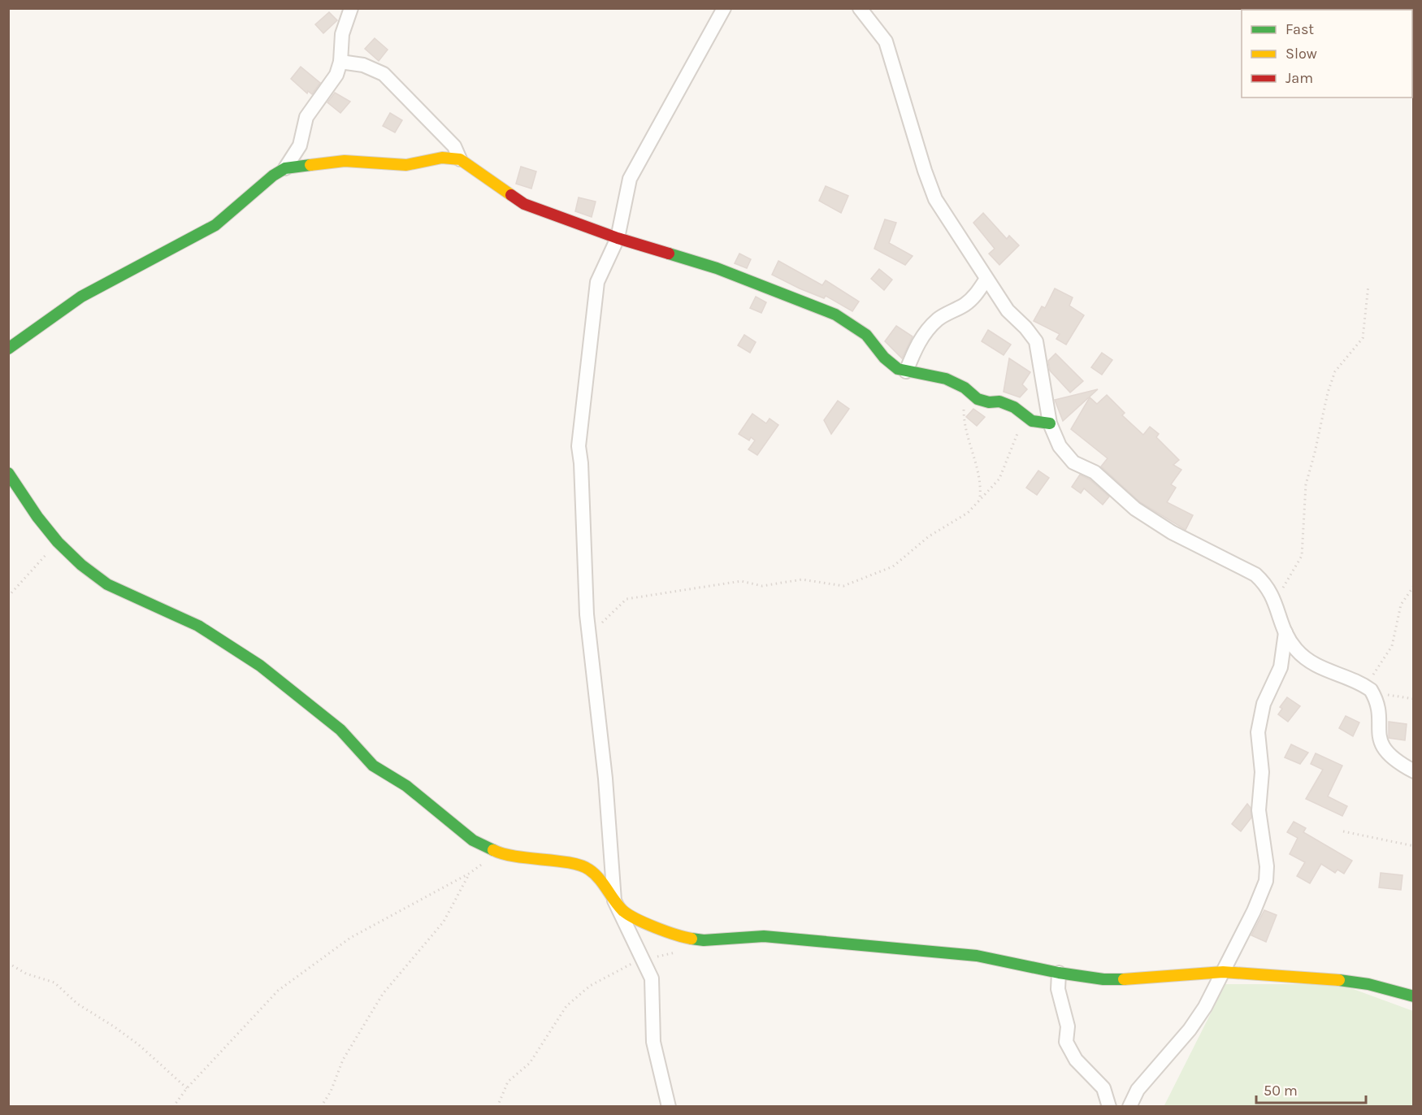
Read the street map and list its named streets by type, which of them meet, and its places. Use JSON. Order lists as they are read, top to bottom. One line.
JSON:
{"legend":["Fast","Slow","Jam"],"scale_bar":"50 m"}
